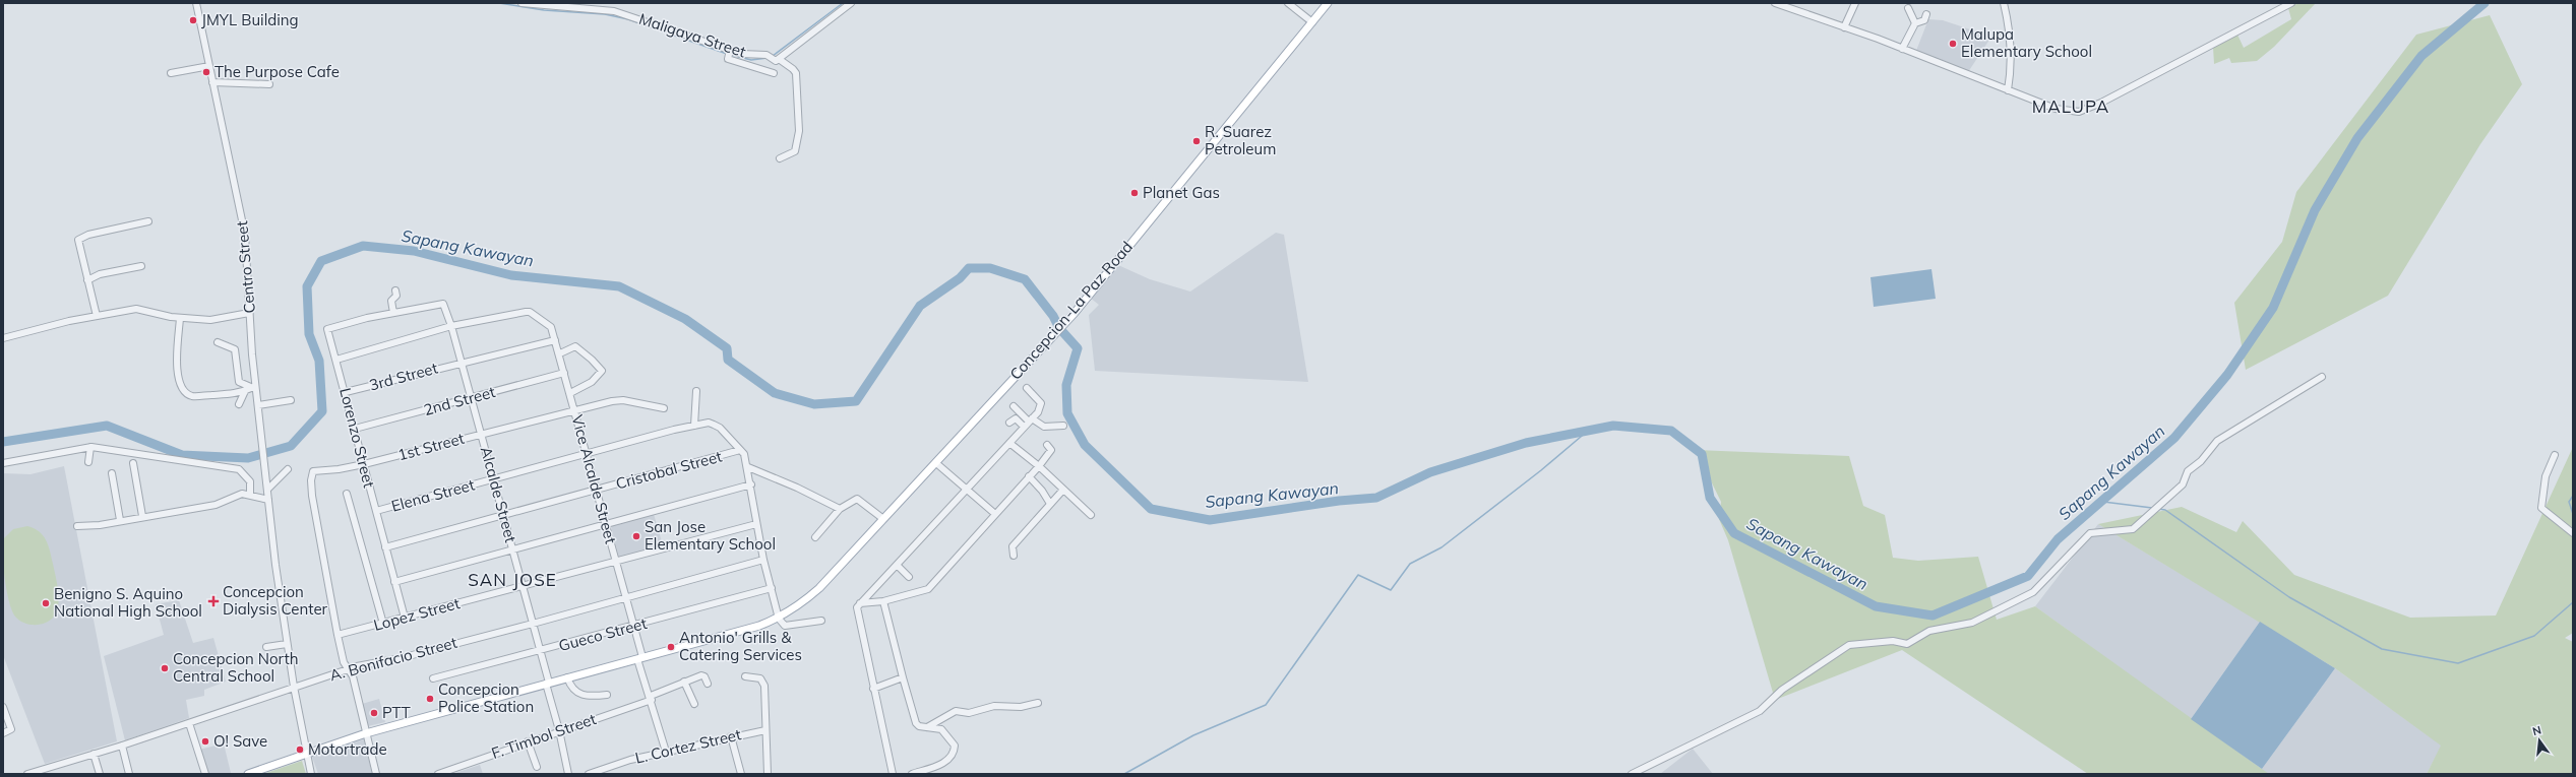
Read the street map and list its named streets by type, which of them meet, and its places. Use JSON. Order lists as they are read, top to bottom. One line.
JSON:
{"streets":{"main road":["Concepcion-La Paz Road"],"street":["Maligaya Street","Centro Street","3rd Street","2nd Street","Lorenzo Street","1st Street","Cristobal Street","Vice Alcalde Street","Alcalde Street","Elena Street","Lopez Street","Gueco Street","A. Bonifacio Street","F. Timbol Street","L. Cortez Street"]},"crossings":[["Centro Street","Concepcion-La Paz Road"],["Centro Street","A. Bonifacio Street"],["Concepcion-La Paz Road","Vice Alcalde Street"],["Concepcion-La Paz Road","Alcalde Street"],["Concepcion-La Paz Road","Elena Street"],["3rd Street","Lorenzo Street"],["3rd Street","Vice Alcalde Street"],["3rd Street","Alcalde Street"],["2nd Street","Lorenzo Street"],["2nd Street","Vice Alcalde Street"],["2nd Street","Alcalde Street"],["Lorenzo Street","1st Street"],["Lorenzo Street","Cristobal Street"],["Lorenzo Street","Alcalde Street"],["Lorenzo Street","Elena Street"],["Lorenzo Street","Lopez Street"],["1st Street","Vice Alcalde Street"],["1st Street","Alcalde Street"],["1st Street","Lopez Street"],["Cristobal Street","Vice Alcalde Street"],["Cristobal Street","Alcalde Street"],["Cristobal Street","Elena Street"],["Vice Alcalde Street","Alcalde Street"],["Vice Alcalde Street","Elena Street"],["Vice Alcalde Street","Lopez Street"],["Vice Alcalde Street","Gueco Street"],["Vice Alcalde Street","A. Bonifacio Street"],["Vice Alcalde Street","F. Timbol Street"],["Vice Alcalde Street","L. Cortez Street"],["Alcalde Street","Elena Street"],["Alcalde Street","Lopez Street"],["Alcalde Street","Gueco Street"],["Alcalde Street","A. Bonifacio Street"],["Alcalde Street","F. Timbol Street"],["Elena Street","Lopez Street"],["Elena Street","Gueco Street"],["Elena Street","A. Bonifacio Street"]],"districts":["MALUPA","SAN JOSE"],"water":["Sapang Kawayan"],"places":{"other":["JMYL Building","Malupa Elementary School","The Purpose Cafe","R. Suarez Petroleum","Planet Gas","San Jose Elementary School","Benigno S. Aquino National High School","Antonio' Grills & Catering Services","Concepcion North Central School","Concepcion Police Station","PTT","O! Save","Motortrade"],"health":["Concepcion Dialysis Center"]},"north":"top"}
